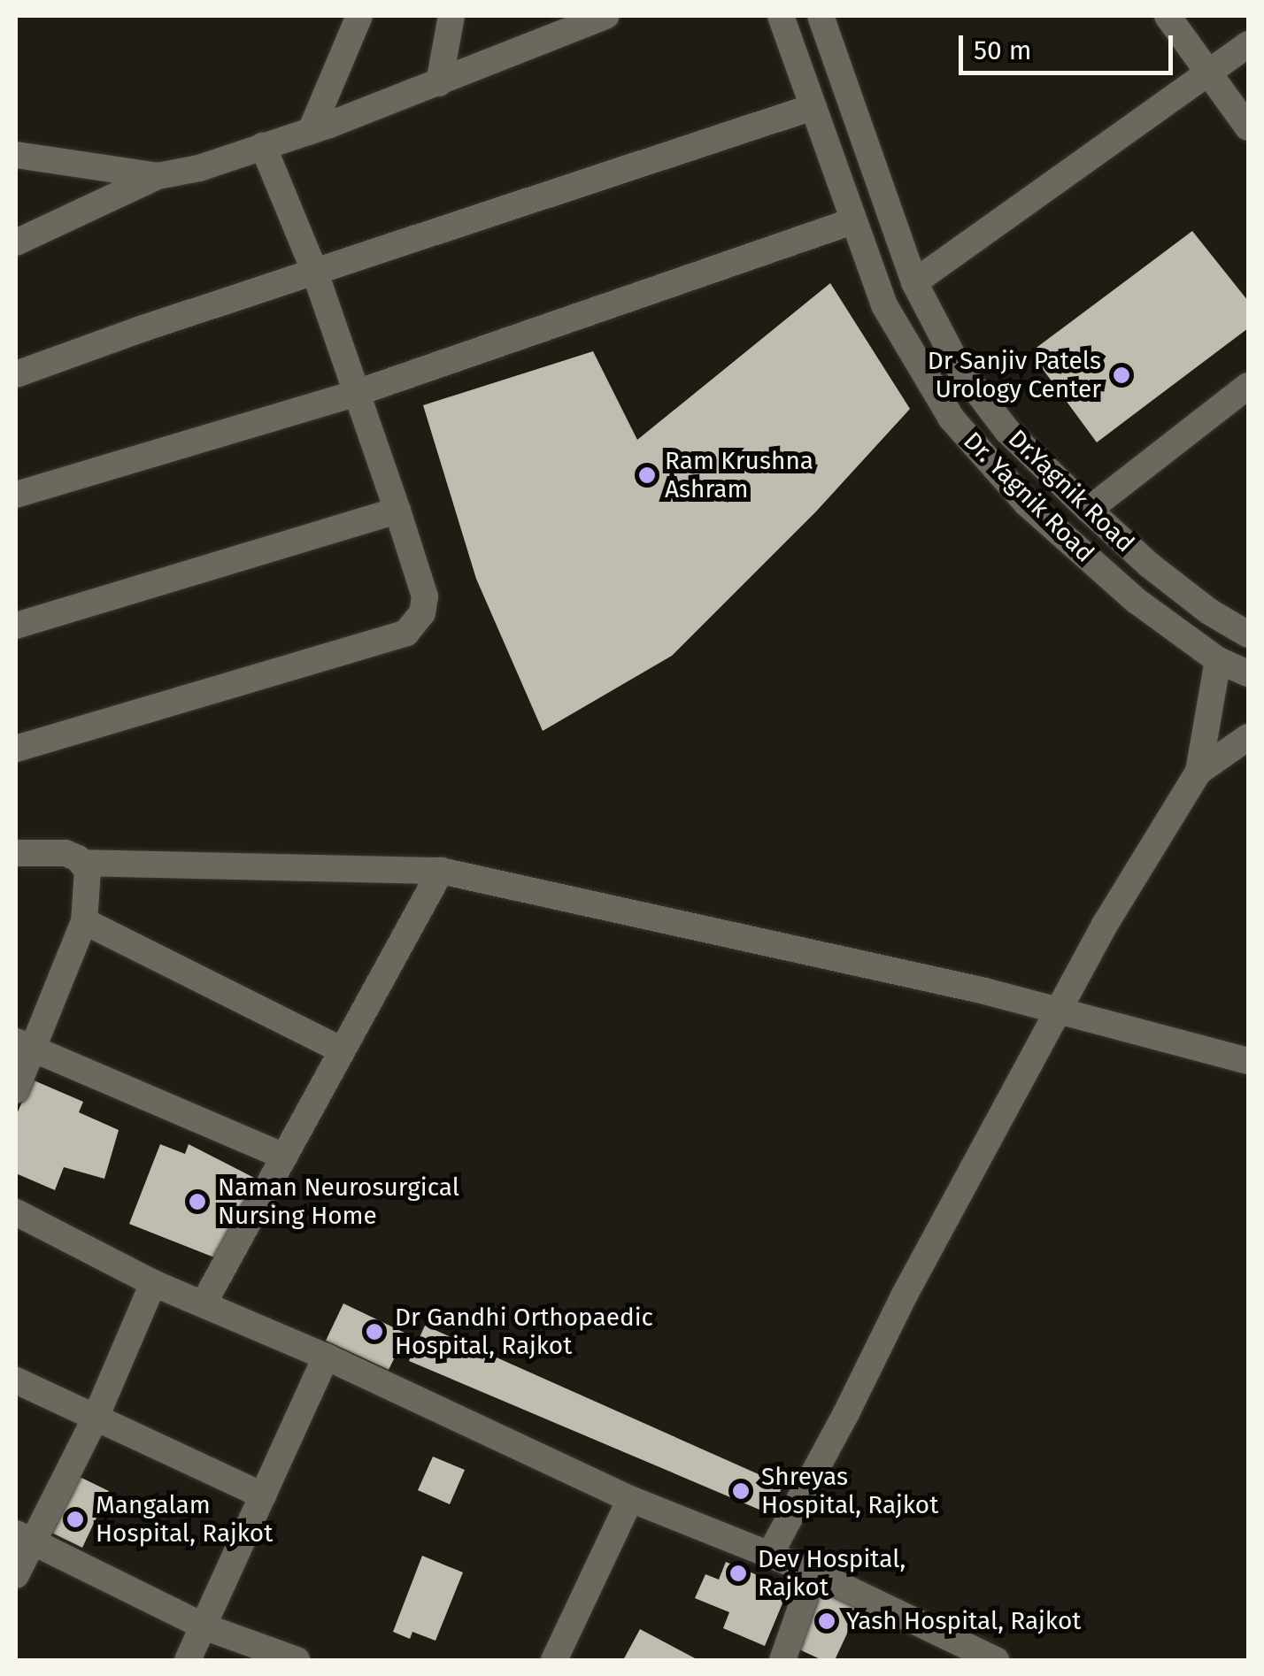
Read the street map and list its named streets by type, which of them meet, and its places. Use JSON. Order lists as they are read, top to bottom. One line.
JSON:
{"streets":{"street":["Dr.Yagnik Road","Dr. Yagnik Road"]},"places":["Dr Sanjiv Patels Urology Center","Ram Krushna Ashram","Naman Neurosurgical Nursing Home","Dr Gandhi Orthopaedic Hospital, Rajkot","Shreyas Hospital, Rajkot","Mangalam Hospital, Rajkot","Dev Hospital, Rajkot","Yash Hospital, Rajkot"],"scale_bar":"50 m"}
